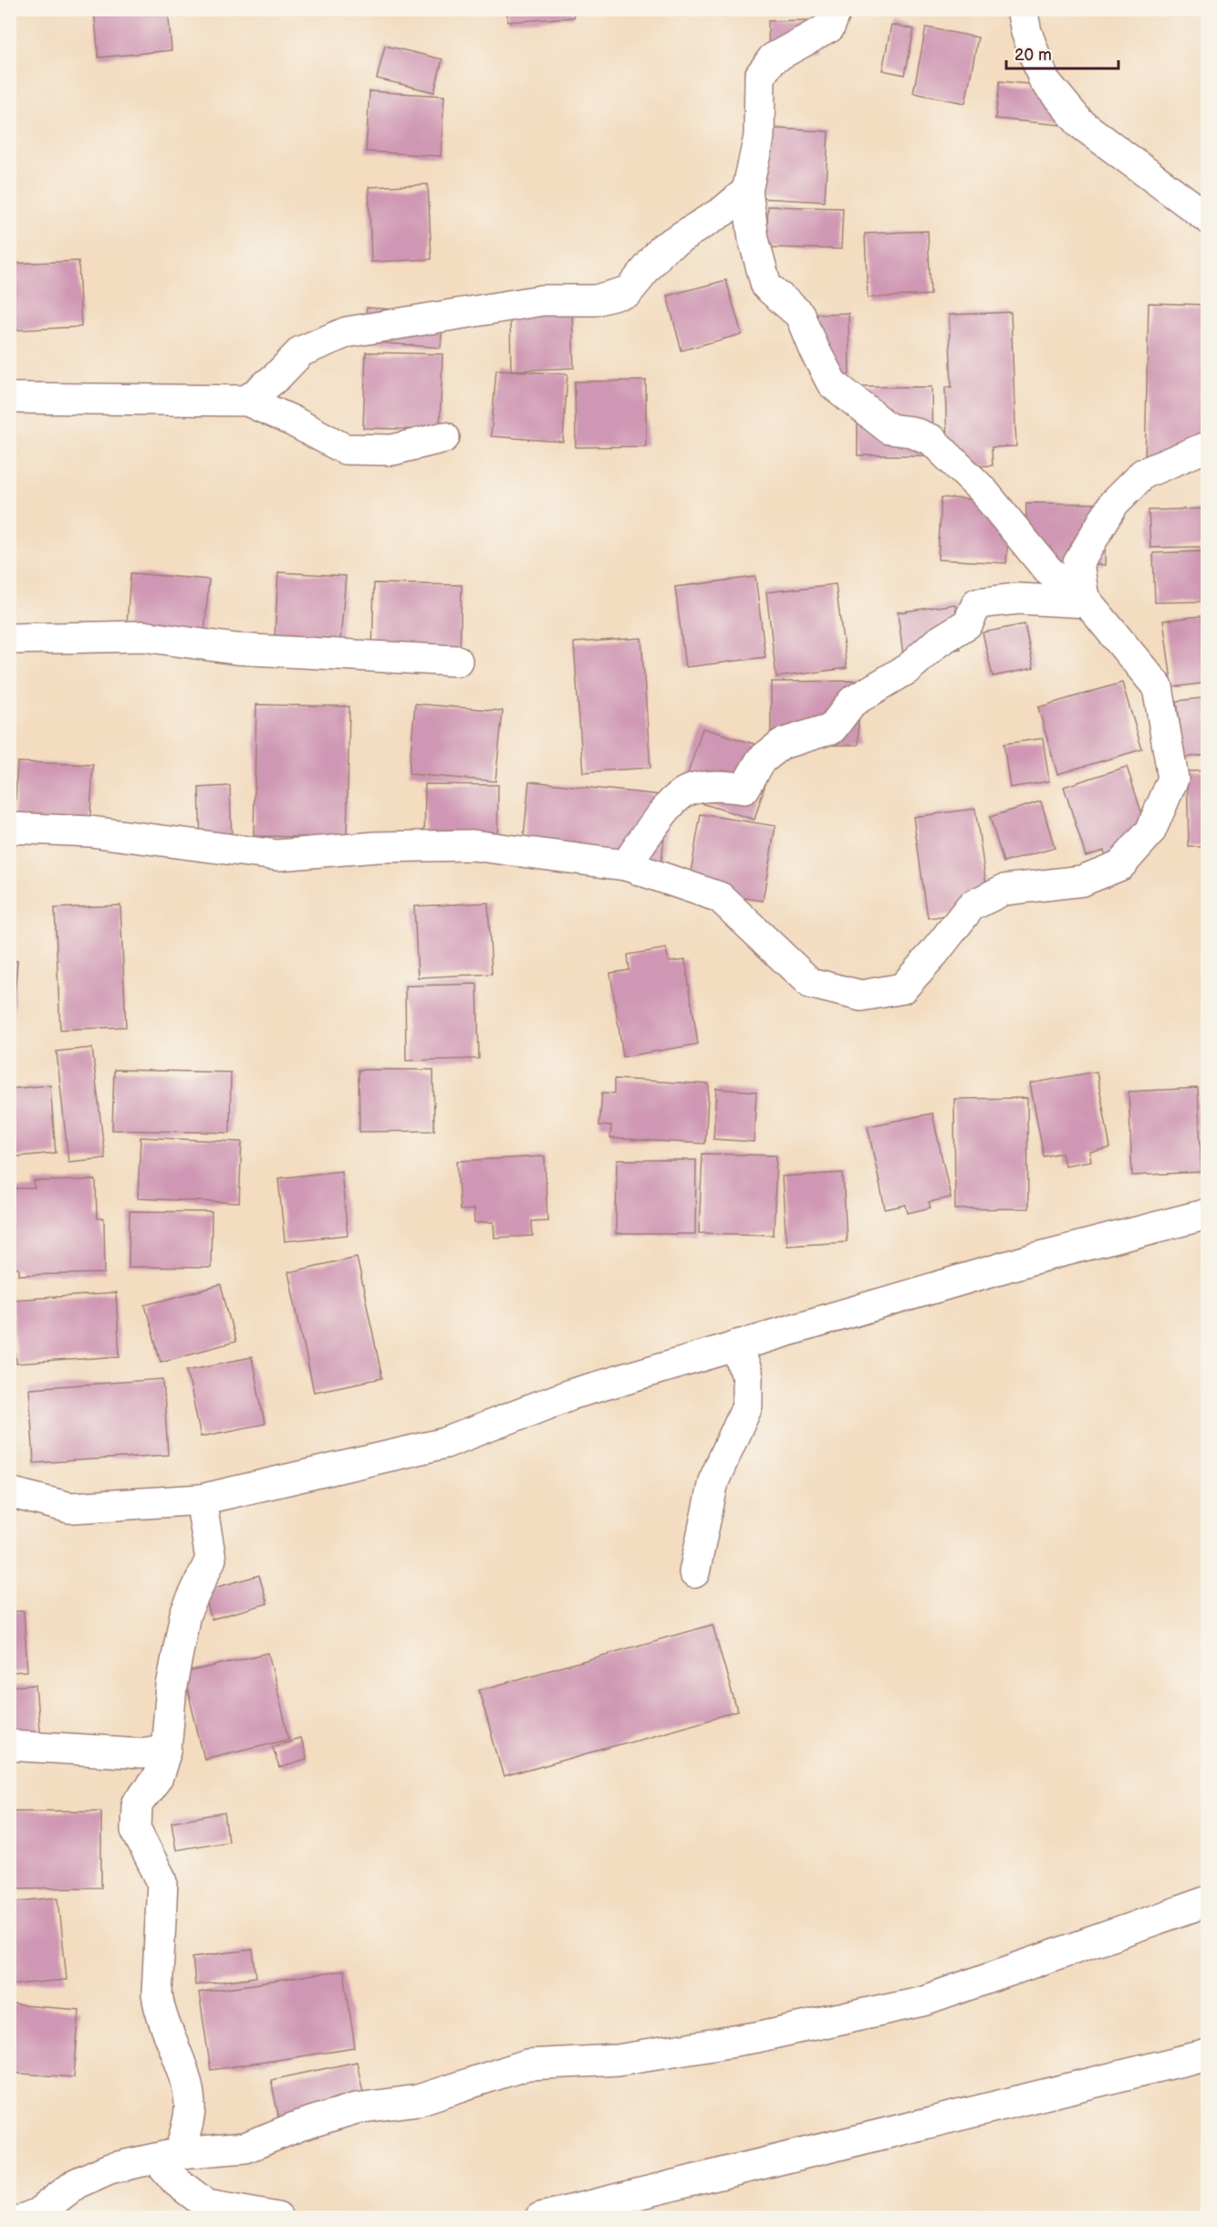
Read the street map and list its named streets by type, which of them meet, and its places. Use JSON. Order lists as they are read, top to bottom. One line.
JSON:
{"scale_bar":"20 m"}
